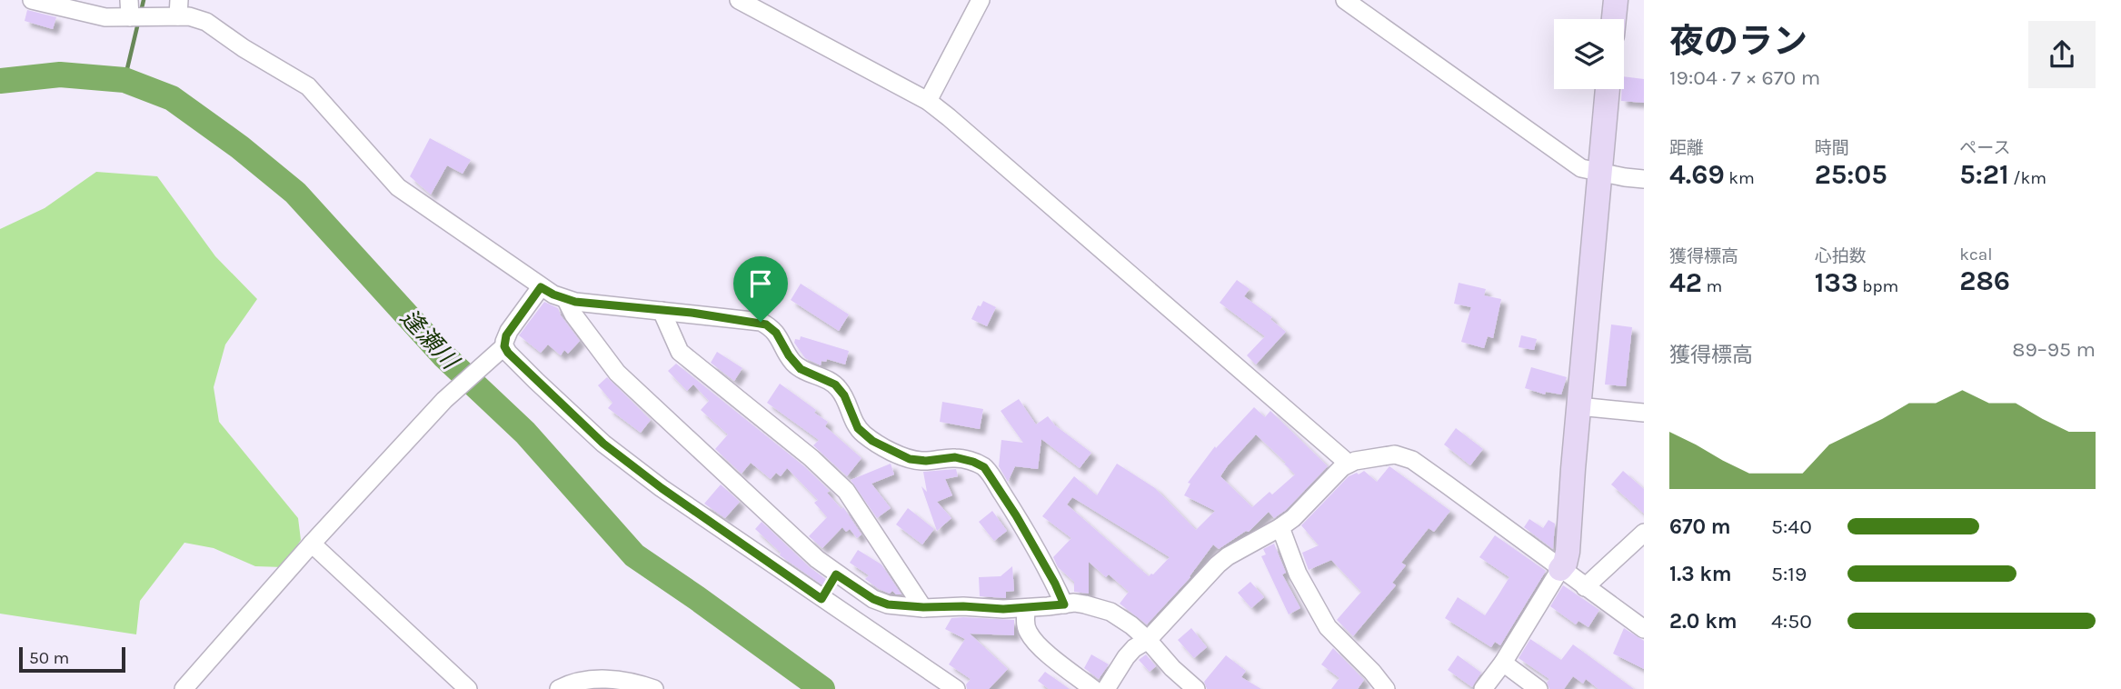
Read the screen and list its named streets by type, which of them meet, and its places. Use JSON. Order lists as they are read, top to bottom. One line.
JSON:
{"water":["逢瀬川"],"scale_bar":"50 m","page":{"heading":["夜のラン","19:04 · 7 × 670 m"],"stats":[["距離","4.69 km"],["時間","25:05"],["ペース","5:21 /km"],["獲得標高","42 m"],["心拍数","133 bpm"],["kcal","286"]],"chart":["獲得標高","89–95 m"],"list":[{"name":"670 m","note":"5:40"},{"name":"1.3 km","note":"5:19"},{"name":"2.0 km","note":"4:50"}],"scale":"50 m"}}
